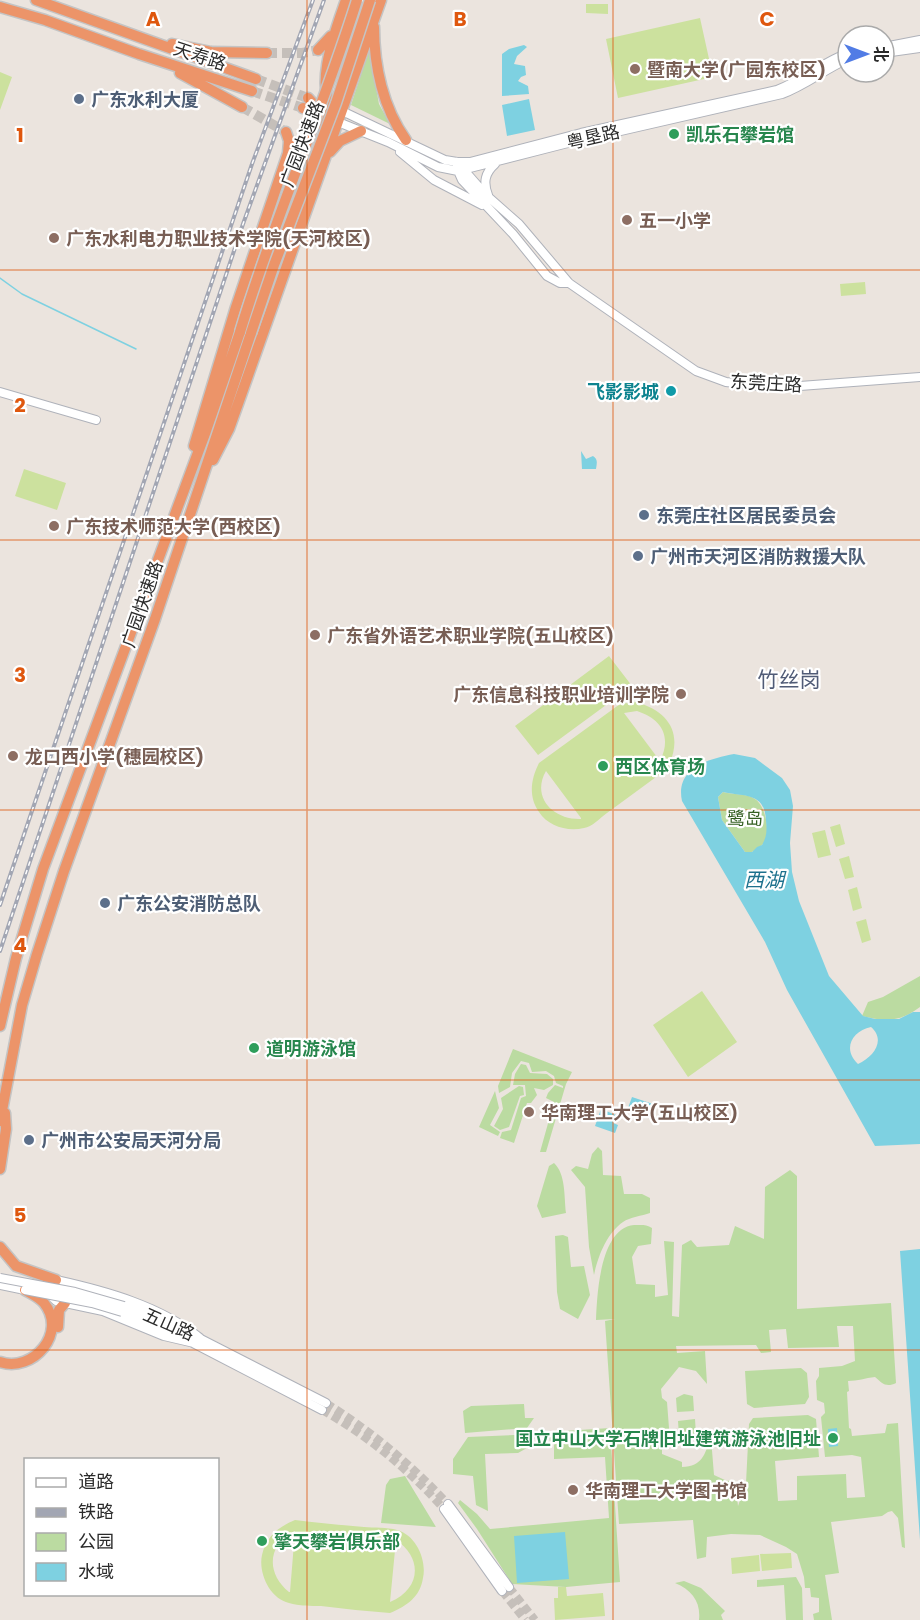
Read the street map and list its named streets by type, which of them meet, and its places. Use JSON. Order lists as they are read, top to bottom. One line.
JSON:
{"streets":{"highway":["天寿路","广园快速路"],"main road":["粤垦路","东莞庄路","五山路"]},"crossings":[["粤垦路","东莞庄路"]],"districts":["竹丝岗"],"water":["西湖"],"parks":["鹭岛"],"places":["暨南大学(广园东校区)","广东水利大厦","凯乐石攀岩馆","五一小学","广东水利电力职业技术学院(天河校区)","飞影影城","东莞庄社区居民委员会","广东技术师范大学(西校区)","广州市天河区消防救援大队","广东省外语艺术职业学院(五山校区)","广东信息科技职业培训学院","龙口西小学(穗园校区)","西区体育场","广东公安消防总队","道明游泳馆","华南理工大学(五山校区)","广州市公安局天河分局","国立中山大学石牌旧址建筑游泳池旧址","华南理工大学图书馆","擎天攀岩俱乐部"],"legend":["道路","铁路","公园","水域"],"north":"right","grid":{"columns":["A","B","C"],"rows":["1","2","3","4","5"]}}
